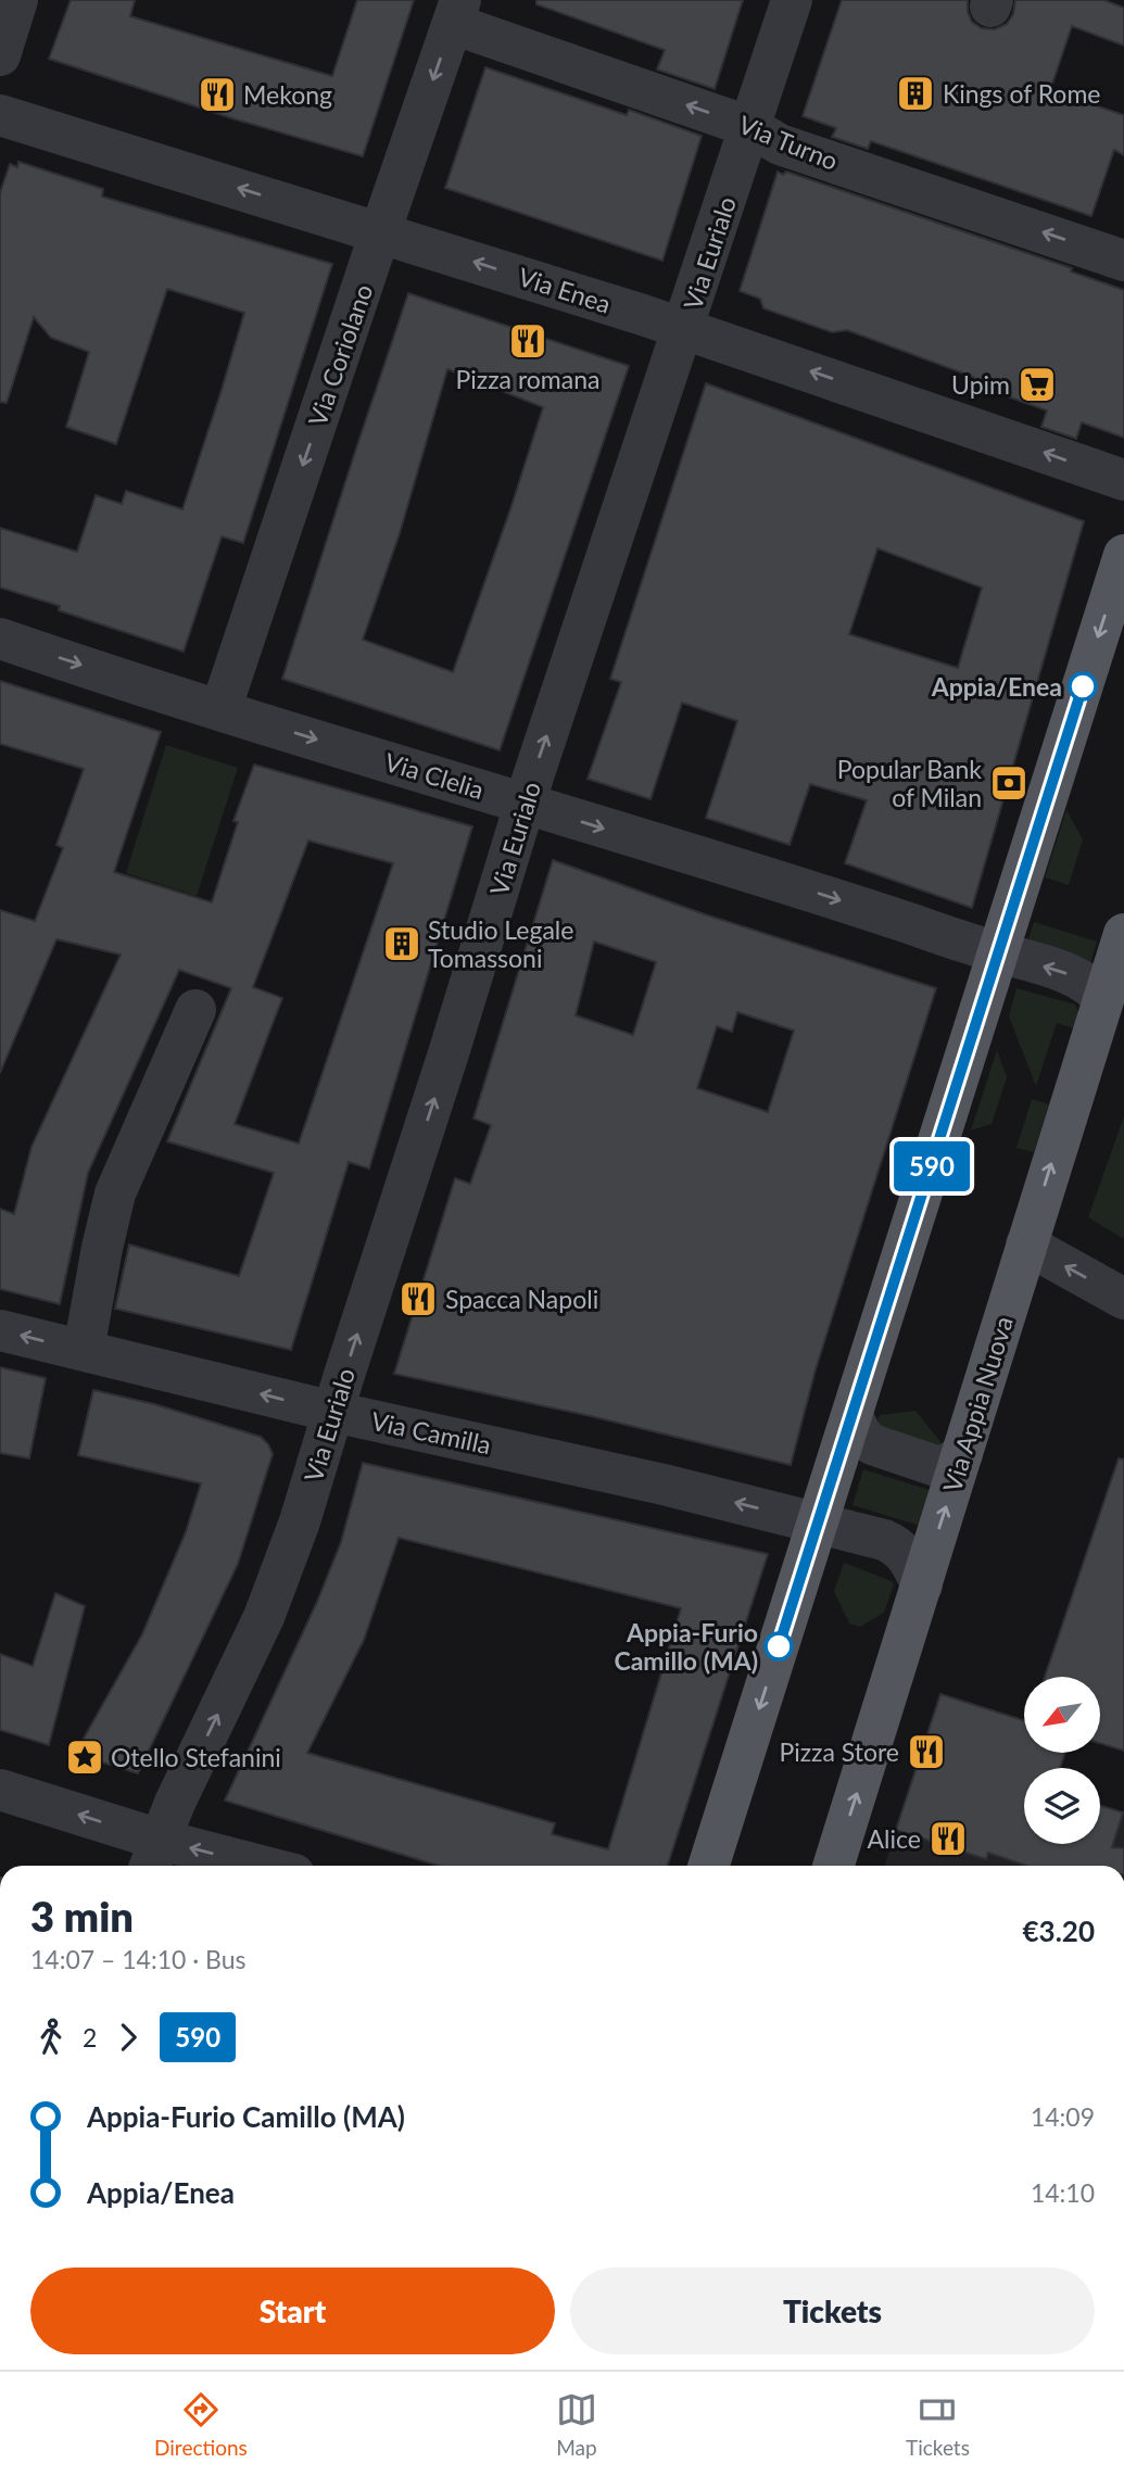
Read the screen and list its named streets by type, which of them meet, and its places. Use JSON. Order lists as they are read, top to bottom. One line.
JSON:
{"streets":{"main road":["Via Appia Nuova"],"street":["Via Turno","Via Eurialo","Via Enea","Via Coriolano","Via Clelia","Via Camilla"]},"crossings":[["Via Turno","Via Eurialo"],["Via Turno","Via Coriolano"],["Via Eurialo","Via Enea"],["Via Eurialo","Via Clelia"],["Via Eurialo","Via Camilla"],["Via Enea","Via Coriolano"],["Via Coriolano","Via Clelia"],["Via Clelia","Via Appia Nuova"],["Via Appia Nuova","Via Camilla"]],"one_way":["Via Turno","Via Eurialo","Via Enea","Via Coriolano","Via Clelia","Via Camilla"],"places":{"building":["Kings of Rome","Studio Legale Tomassoni"],"restaurant":["Mekong","Pizza romana","Spacca Napoli","Pizza Store","Alice"],"supermarket":["Upim"],"other":["Appia/Enea","Appia-Furio Camillo (MA)"],"bank":["Popular Bank of Milan"],"place":["Otello Stefanini"]},"lines":["bus line 590"],"north":"bottom left","page":{"on_map":"590","heading":["3 min","14:07 – 14:10 · Bus","€3.20"],"legs":["2","590"],"list":[{"name":"Appia-Furio Camillo (MA)","value":"14:09"},{"name":"Appia/Enea","value":"14:10"}],"buttons":["Start","Tickets"],"tabs":["Directions","Map","Tickets"]}}
